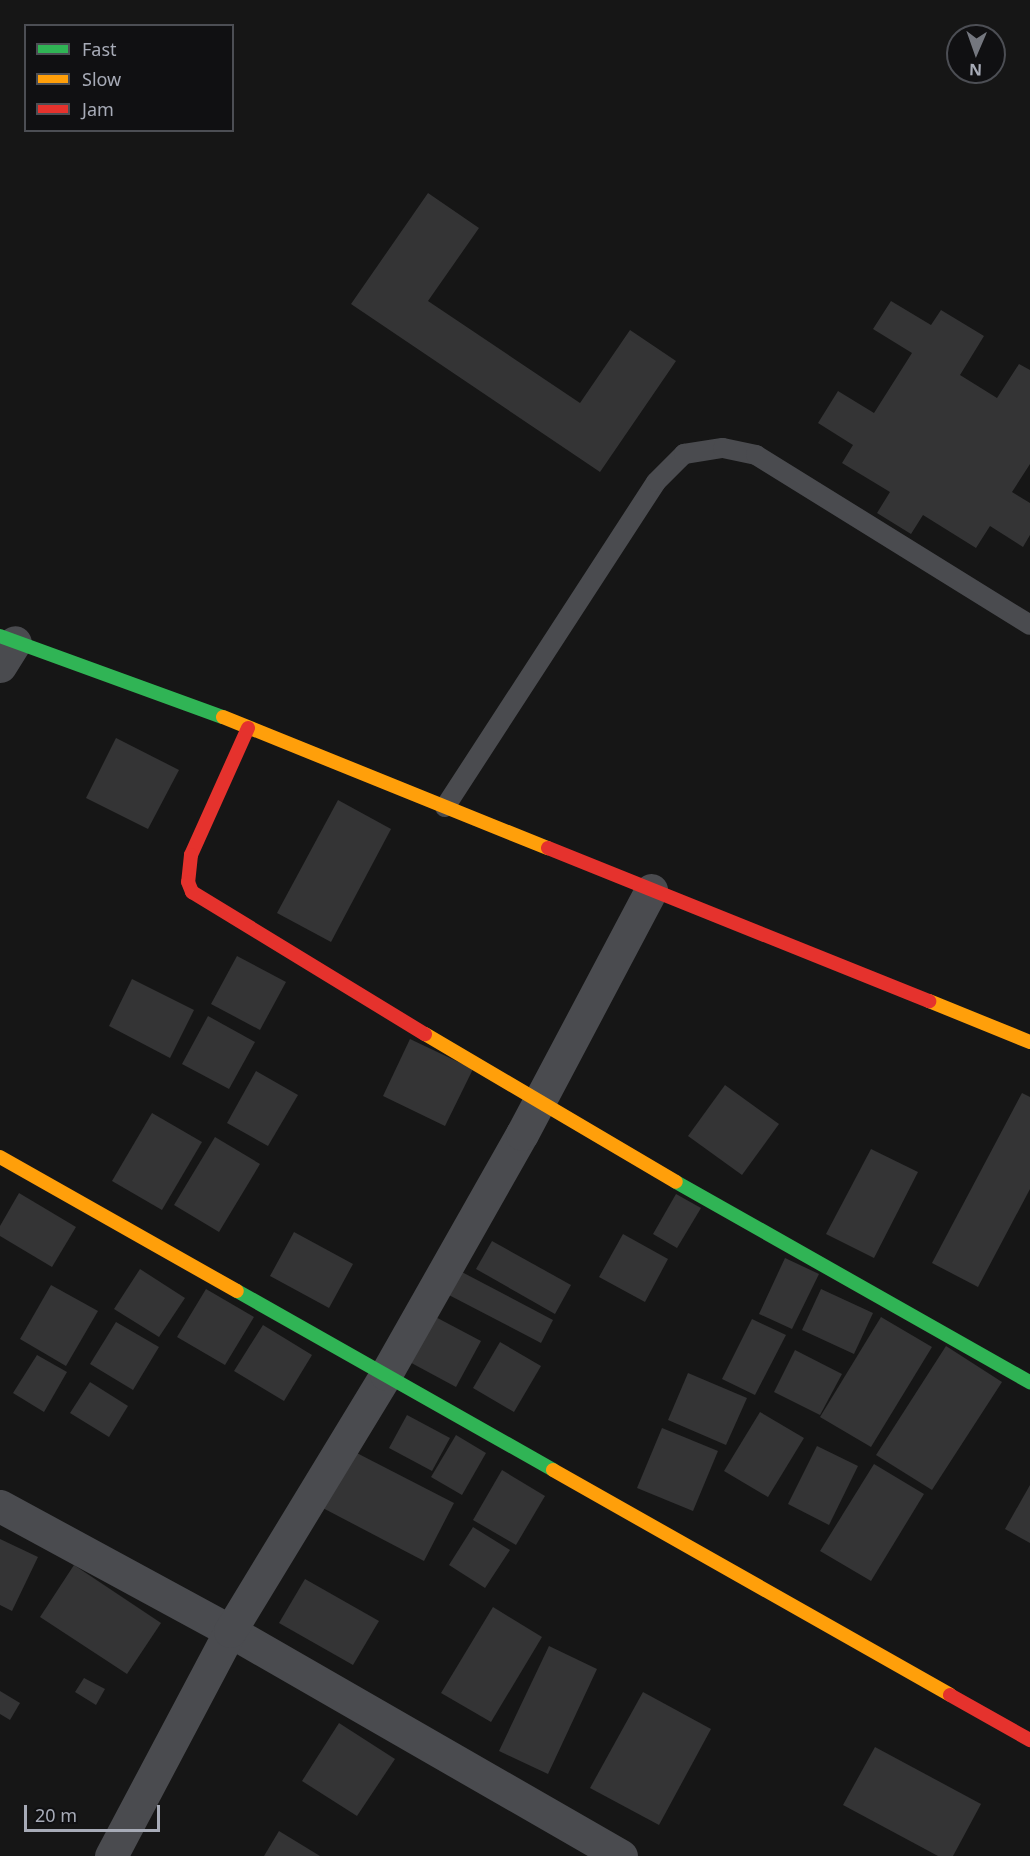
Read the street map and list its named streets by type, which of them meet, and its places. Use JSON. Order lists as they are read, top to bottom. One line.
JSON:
{"legend":["Fast","Slow","Jam"],"scale_bar":"20 m","north":"bottom"}
